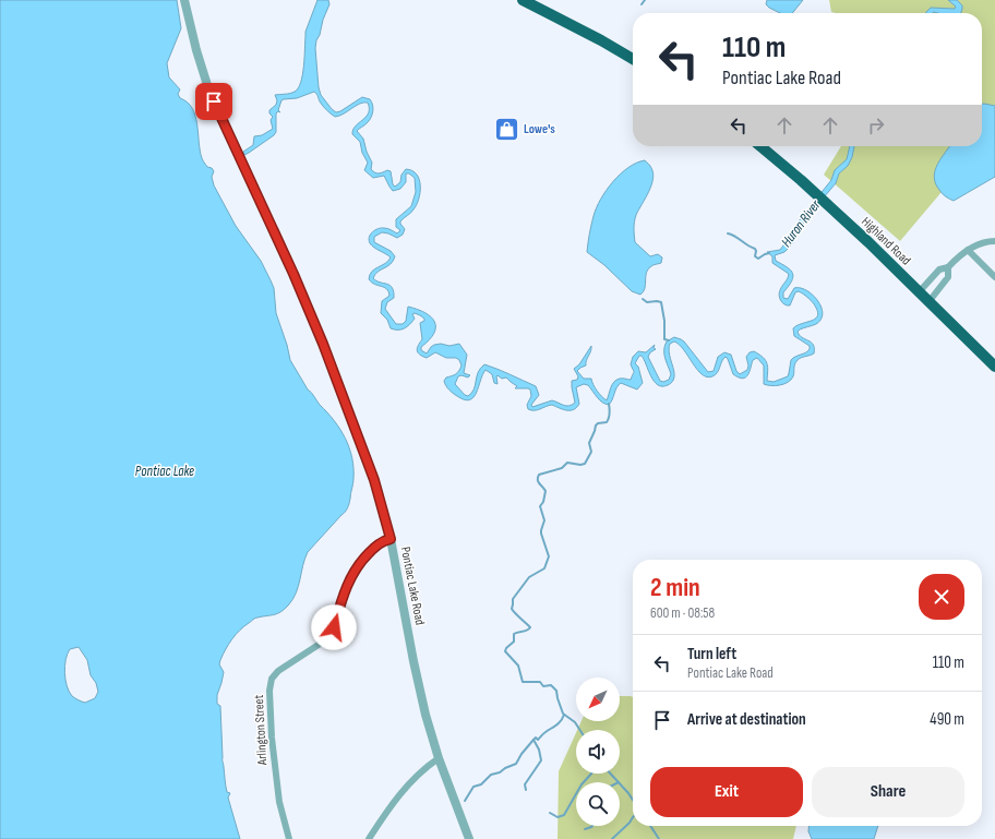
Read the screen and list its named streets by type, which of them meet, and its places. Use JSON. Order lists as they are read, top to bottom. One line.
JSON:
{"streets":{"highway":["Highland Road"],"street":["Pontiac Lake Road","Arlington Street"]},"crossings":[["Pontiac Lake Road","Arlington Street"]],"water":["Huron River","Pontiac Lake"],"places":{"shop":["Lowe's"]},"north":"bottom left","page":{"turn":["110 m","Pontiac Lake Road"],"heading":["2 min","600 m · 08:58"],"list":[{"name":"Turn left","note":"Pontiac Lake Road","value":"110 m"},{"name":"Arrive at destination","value":"490 m"}],"buttons":["Exit","Share"]}}
